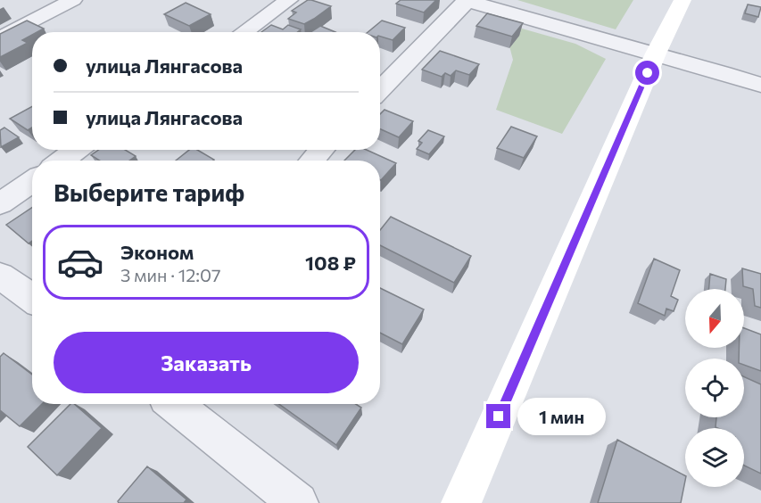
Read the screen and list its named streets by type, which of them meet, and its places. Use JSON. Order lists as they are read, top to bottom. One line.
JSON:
{"north":"bottom","page":{"banner":["улица Лянгасова","улица Лянгасова"],"heading":"Выберите тариф","list":[{"name":"Эконом","note":"3 мин · 12:07","value":"108 ₽"}],"buttons":"Заказать","bubble":"1 мин"}}
